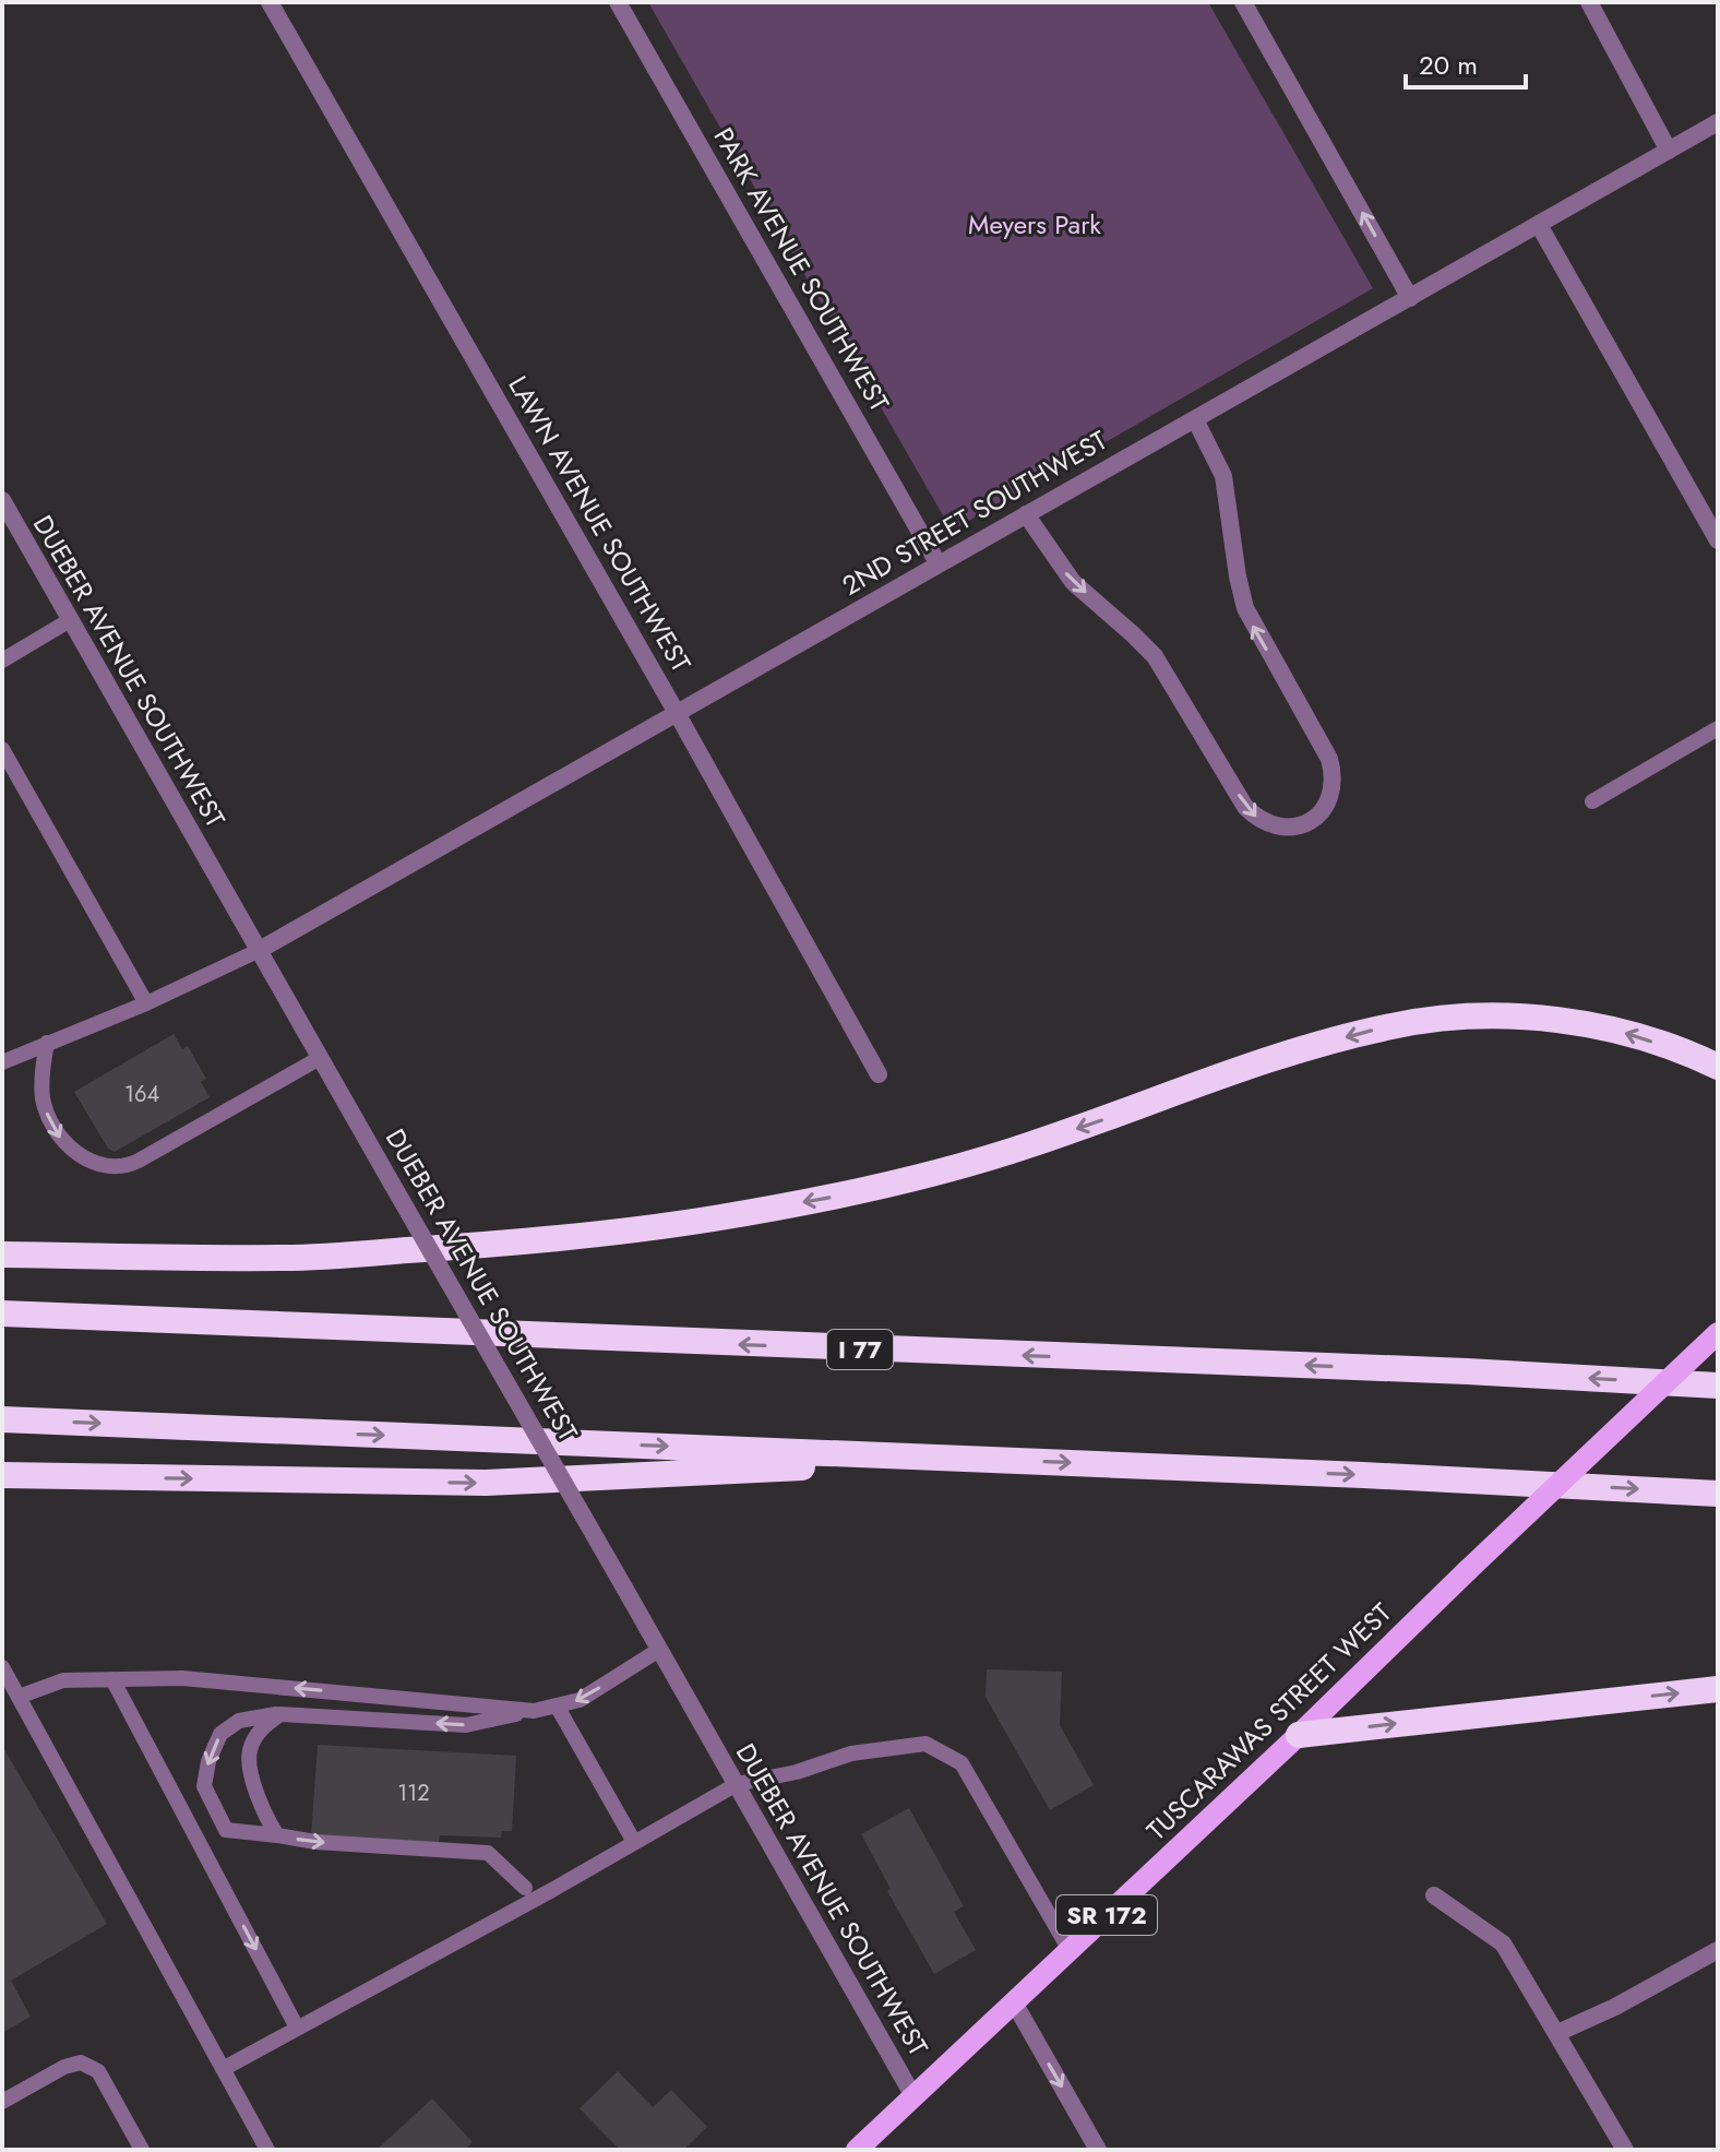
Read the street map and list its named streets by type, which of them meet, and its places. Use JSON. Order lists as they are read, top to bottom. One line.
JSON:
{"streets":{"highway":["I 77"],"main road":["TUSCARAWAS STREET WEST","SR 172"],"street":["PARK AVENUE SOUTHWEST","2ND STREET SOUTHWEST","LAWN AVENUE SOUTHWEST","DUEBER AVENUE SOUTHWEST"]},"crossings":[["PARK AVENUE SOUTHWEST","2ND STREET SOUTHWEST"],["2ND STREET SOUTHWEST","LAWN AVENUE SOUTHWEST"],["2ND STREET SOUTHWEST","DUEBER AVENUE SOUTHWEST"],["DUEBER AVENUE SOUTHWEST","TUSCARAWAS STREET WEST"]],"parks":["Meyers Park"],"house_numbers":["164","112"],"scale_bar":"20 m"}
